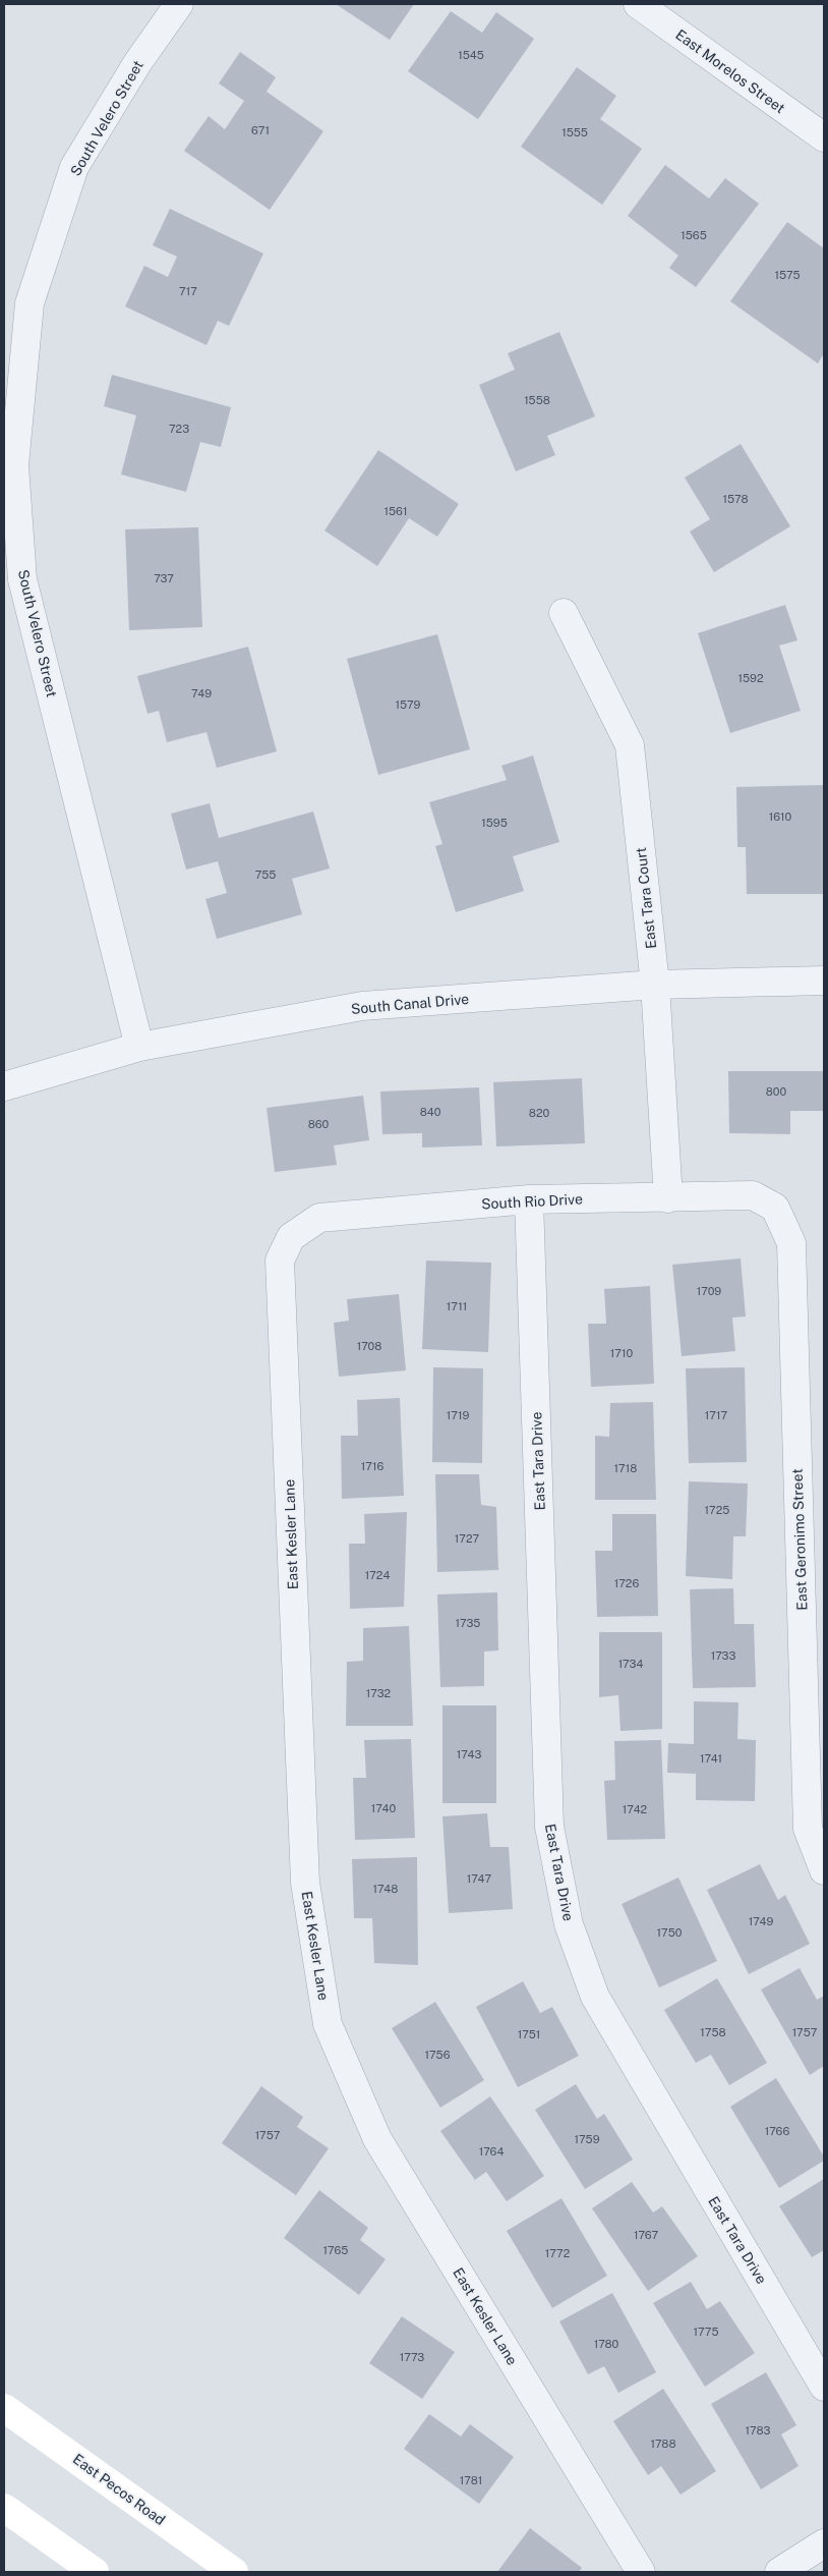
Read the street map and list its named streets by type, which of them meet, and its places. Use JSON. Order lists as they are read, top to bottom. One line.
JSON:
{"streets":{"main road":["East Pecos Road"],"street":["East Morelos Street","South Velero Street","East Tara Court","South Canal Drive","South Rio Drive","East Tara Drive","East Kesler Lane","East Geronimo Street"]},"crossings":[["South Velero Street","South Canal Drive"],["East Tara Court","South Canal Drive"],["East Tara Court","South Rio Drive"],["South Rio Drive","East Tara Drive"],["South Rio Drive","East Kesler Lane"],["South Rio Drive","East Geronimo Street"]],"house_numbers":["1545","671","1555","1565","1575","717","1558","723","1578","1561","737","1592","749","1579","1610","1595","755","800","840","820","860","1709","1711","1708","1710","1719","1717","1716","1718","1725","1727","1724","1726","1735","1733","1734","1732","1743","1741","1740","1742","1747","1748","1749","1750","1758","1757","1751","1756","1766","1757","1759","1764","1767","1765","1772","1775","1780","1773","1783","1788","1781"]}
